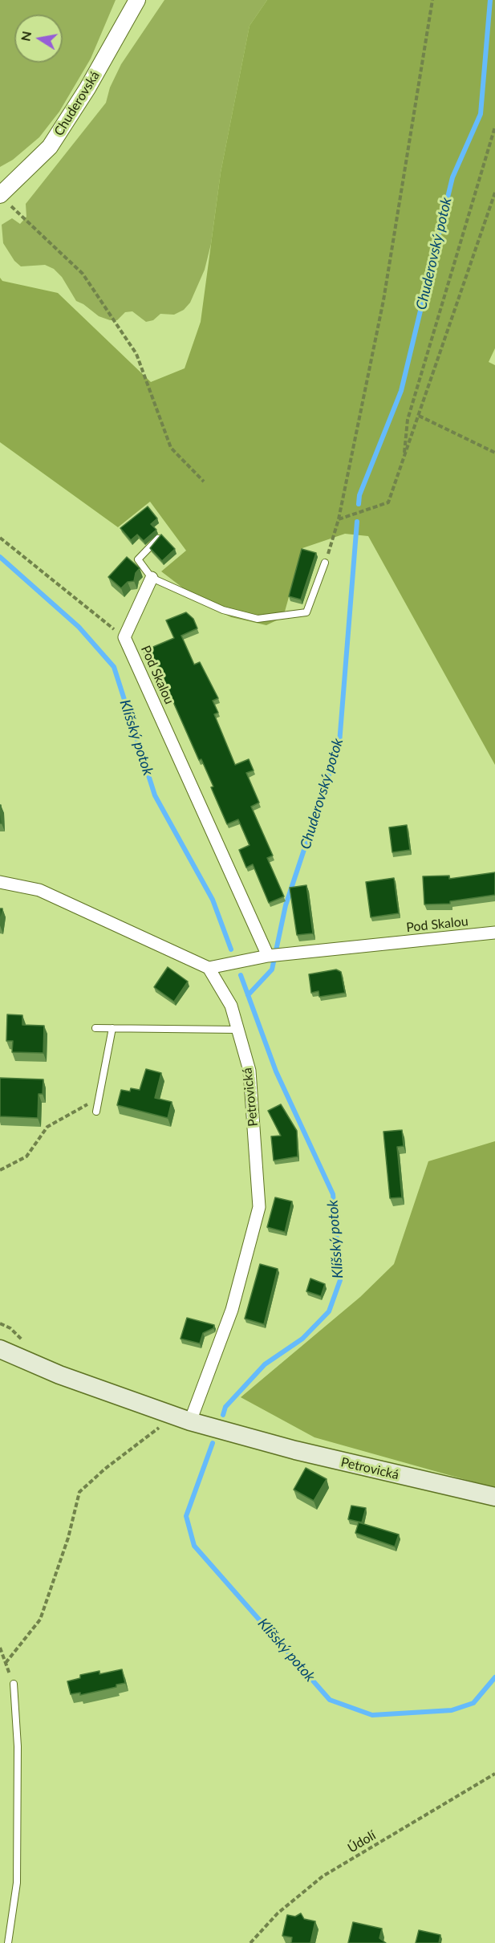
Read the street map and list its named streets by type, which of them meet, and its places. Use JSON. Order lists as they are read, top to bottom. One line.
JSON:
{"streets":{"main road":["Petrovická"],"street":["Chuderovská","Pod Skalou"],"path":["Údolí"]},"crossings":[["Pod Skalou","Petrovická"]],"water":["Chuderovský potok","Klíšský potok"],"north":"left"}
